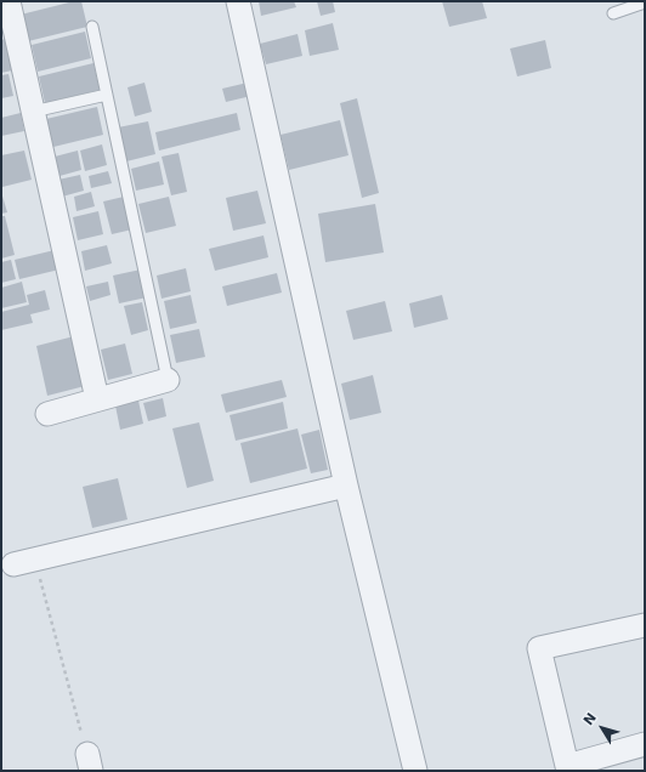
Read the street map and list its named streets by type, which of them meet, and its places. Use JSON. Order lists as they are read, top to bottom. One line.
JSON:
{"north":"top left"}
